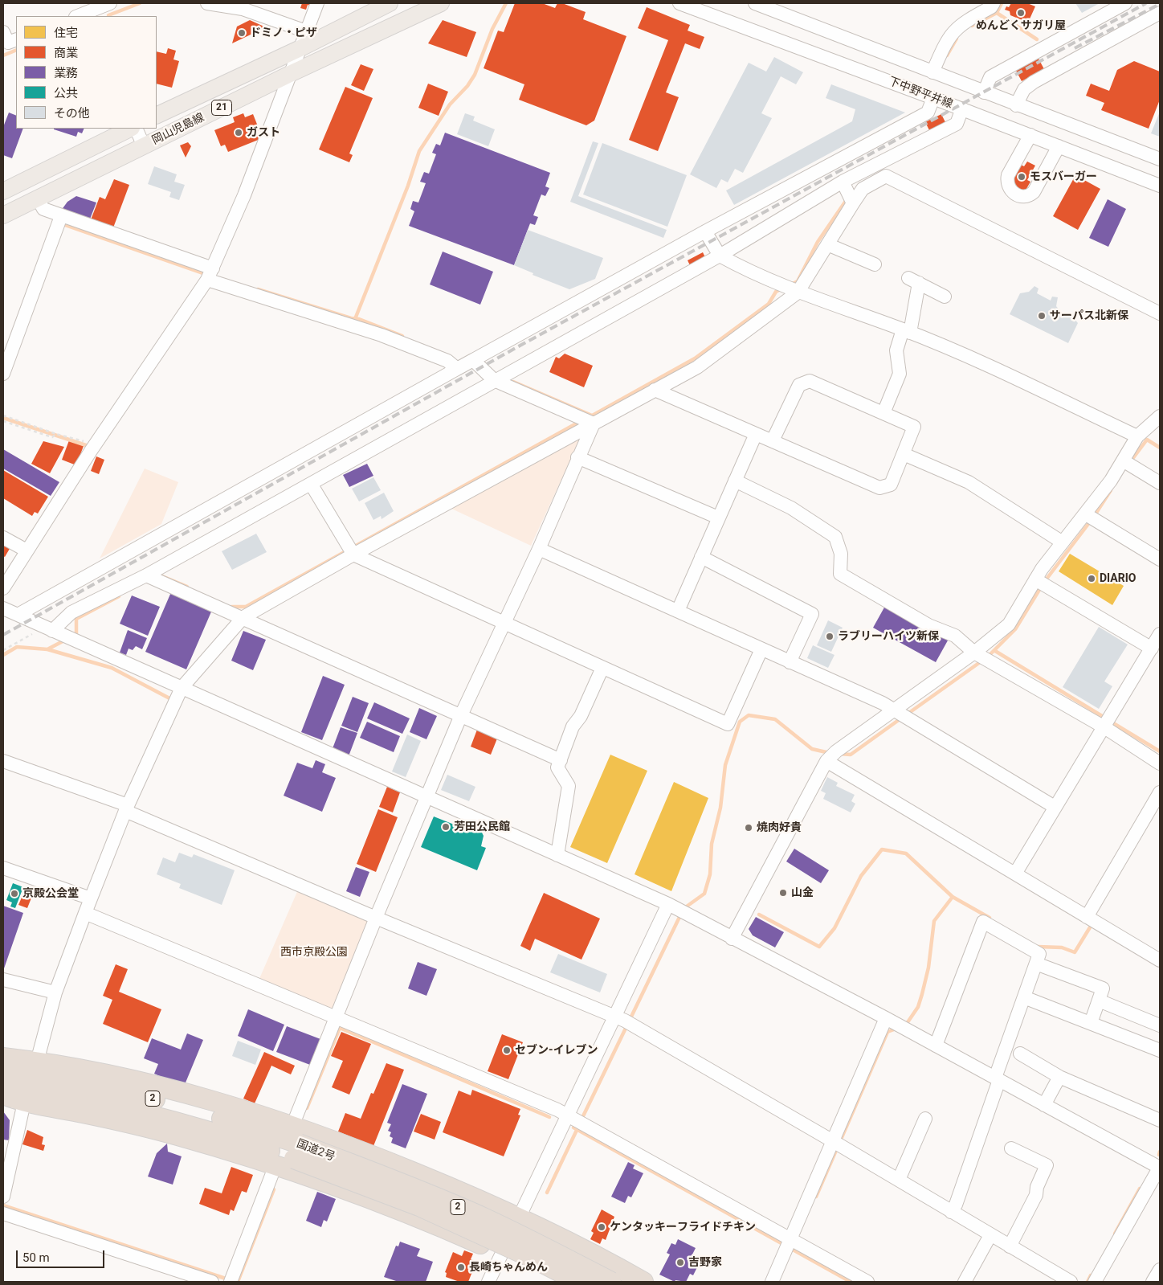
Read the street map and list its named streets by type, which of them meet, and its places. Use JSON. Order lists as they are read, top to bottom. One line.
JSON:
{"streets":{"highway":["2","国道2号"],"main road":["21","岡山児島線"],"street":["下中野平井線"]},"parks":["西市京殿公園"],"places":["めんどくサガリ屋","ドミノ・ピザ","ガスト","モスバーガー","サーパス北新保","DIARIO","ラブリーハイツ新保","芳田公民館","焼肉好貴","山金","京殿公会堂","セブン-イレブン","ケンタッキーフライドチキン","吉野家","長崎ちゃんめん"],"legend":["住宅","商業","業務","公共","その他"],"scale_bar":"50 m"}
